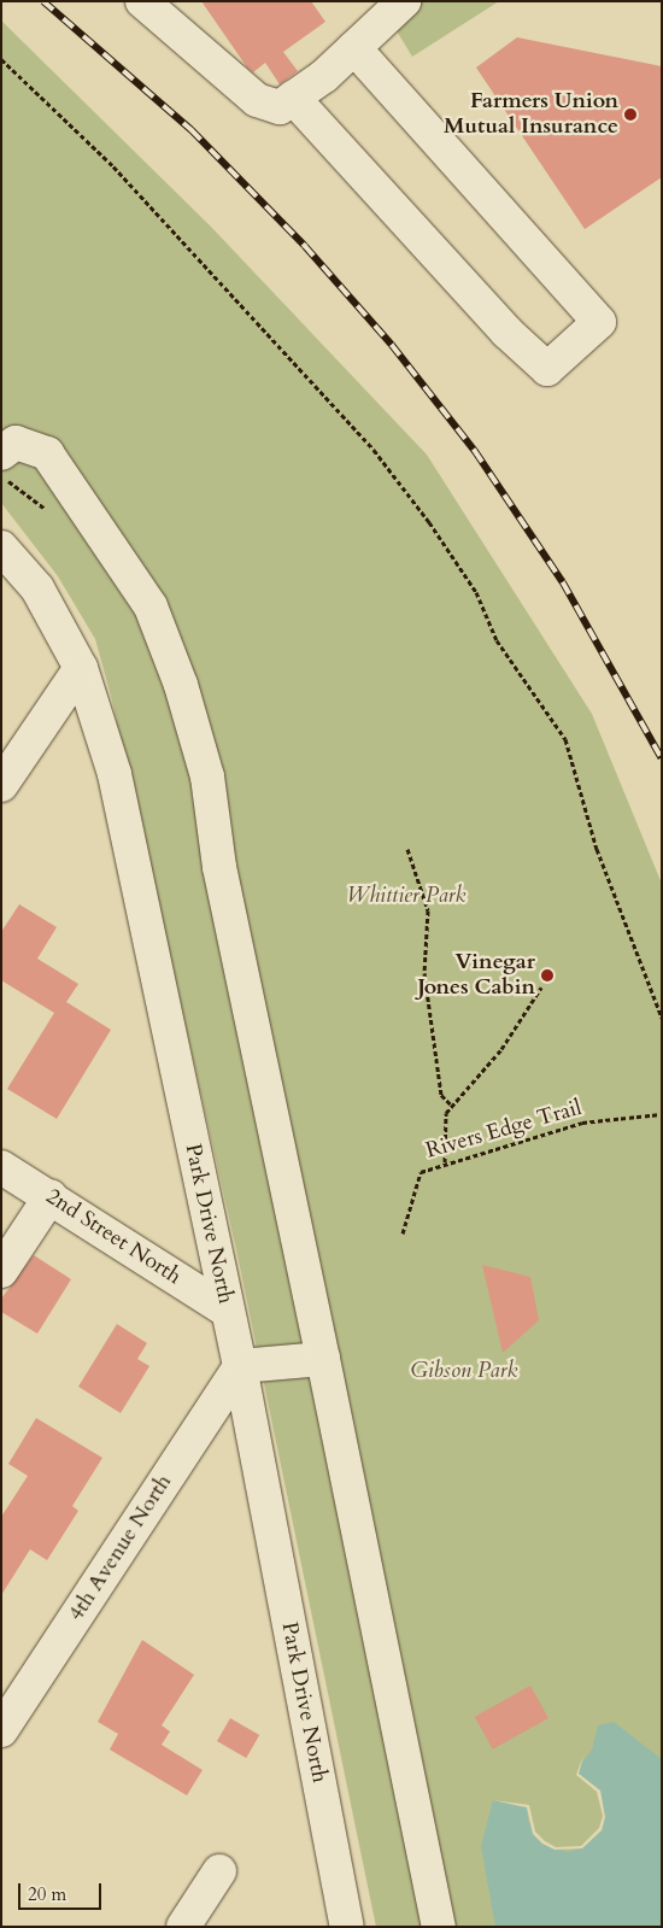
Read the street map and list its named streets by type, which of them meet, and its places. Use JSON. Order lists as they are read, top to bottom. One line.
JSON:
{"streets":{"street":["Park Drive North","2nd Street North","4th Avenue North"],"path":["Rivers Edge Trail"]},"crossings":[["Park Drive North","2nd Street North"],["Park Drive North","4th Avenue North"]],"parks":["Whittier Park","Gibson Park"],"places":["Farmers Union Mutual Insurance","Vinegar Jones Cabin"],"scale_bar":"20 m"}
